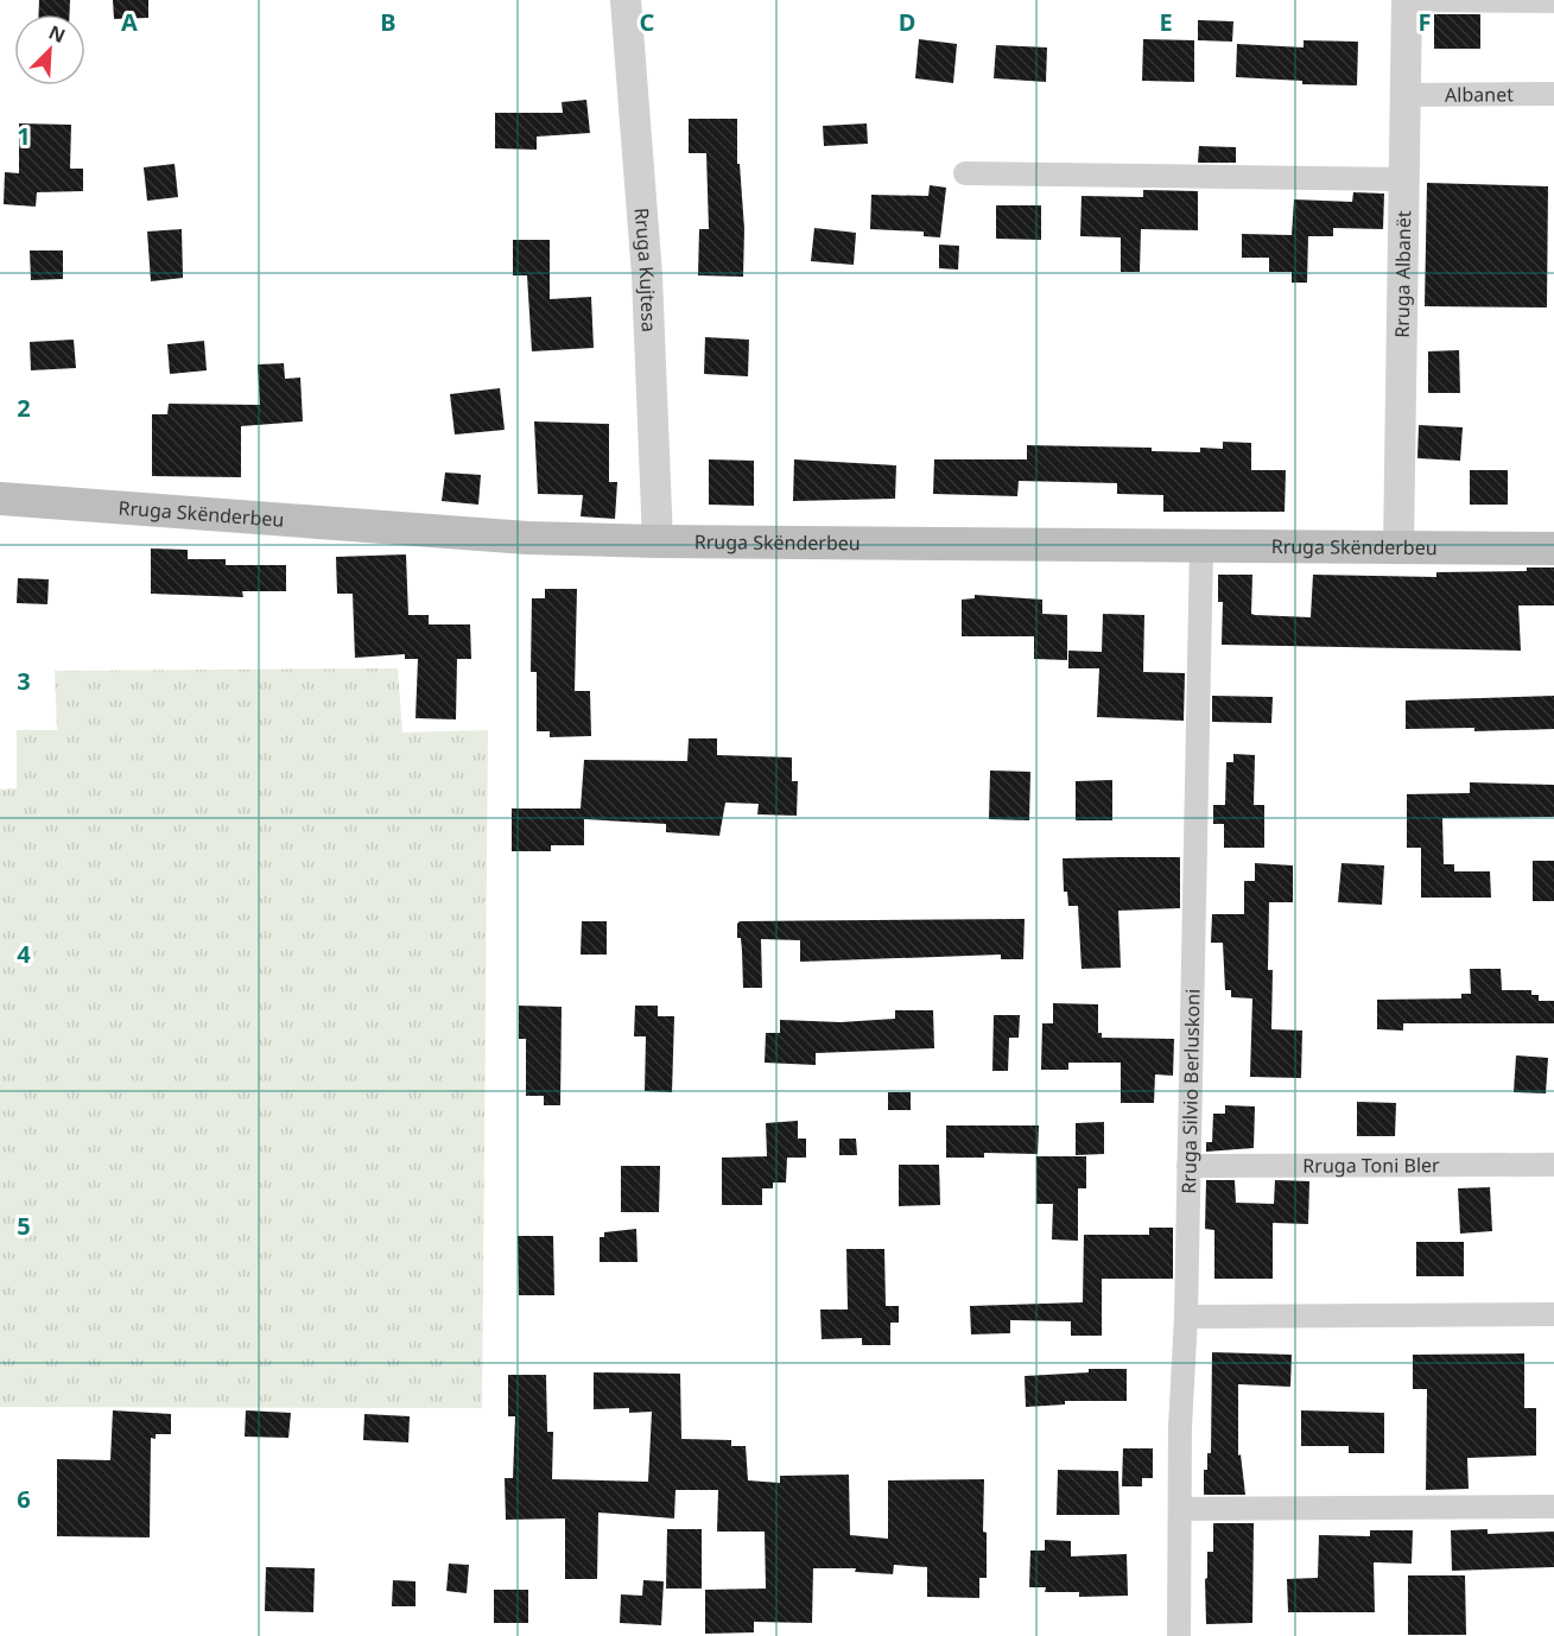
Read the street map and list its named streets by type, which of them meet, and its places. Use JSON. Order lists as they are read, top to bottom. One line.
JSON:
{"streets":{"main road":["Rruga Skënderbeu"],"street":["Albanet","Rruga Kujtesa","Rruga Albanët","Rruga Silvio Berluskoni","Rruga Toni Bler"]},"crossings":[["Albanet","Rruga Albanët"],["Rruga Kujtesa","Rruga Skënderbeu"],["Rruga Albanët","Rruga Skënderbeu"],["Rruga Skënderbeu","Rruga Silvio Berluskoni"],["Rruga Silvio Berluskoni","Rruga Toni Bler"]],"north":"top right","grid":{"columns":["A","B","C","D","E","F"],"rows":["1","2","3","4","5","6"]}}
